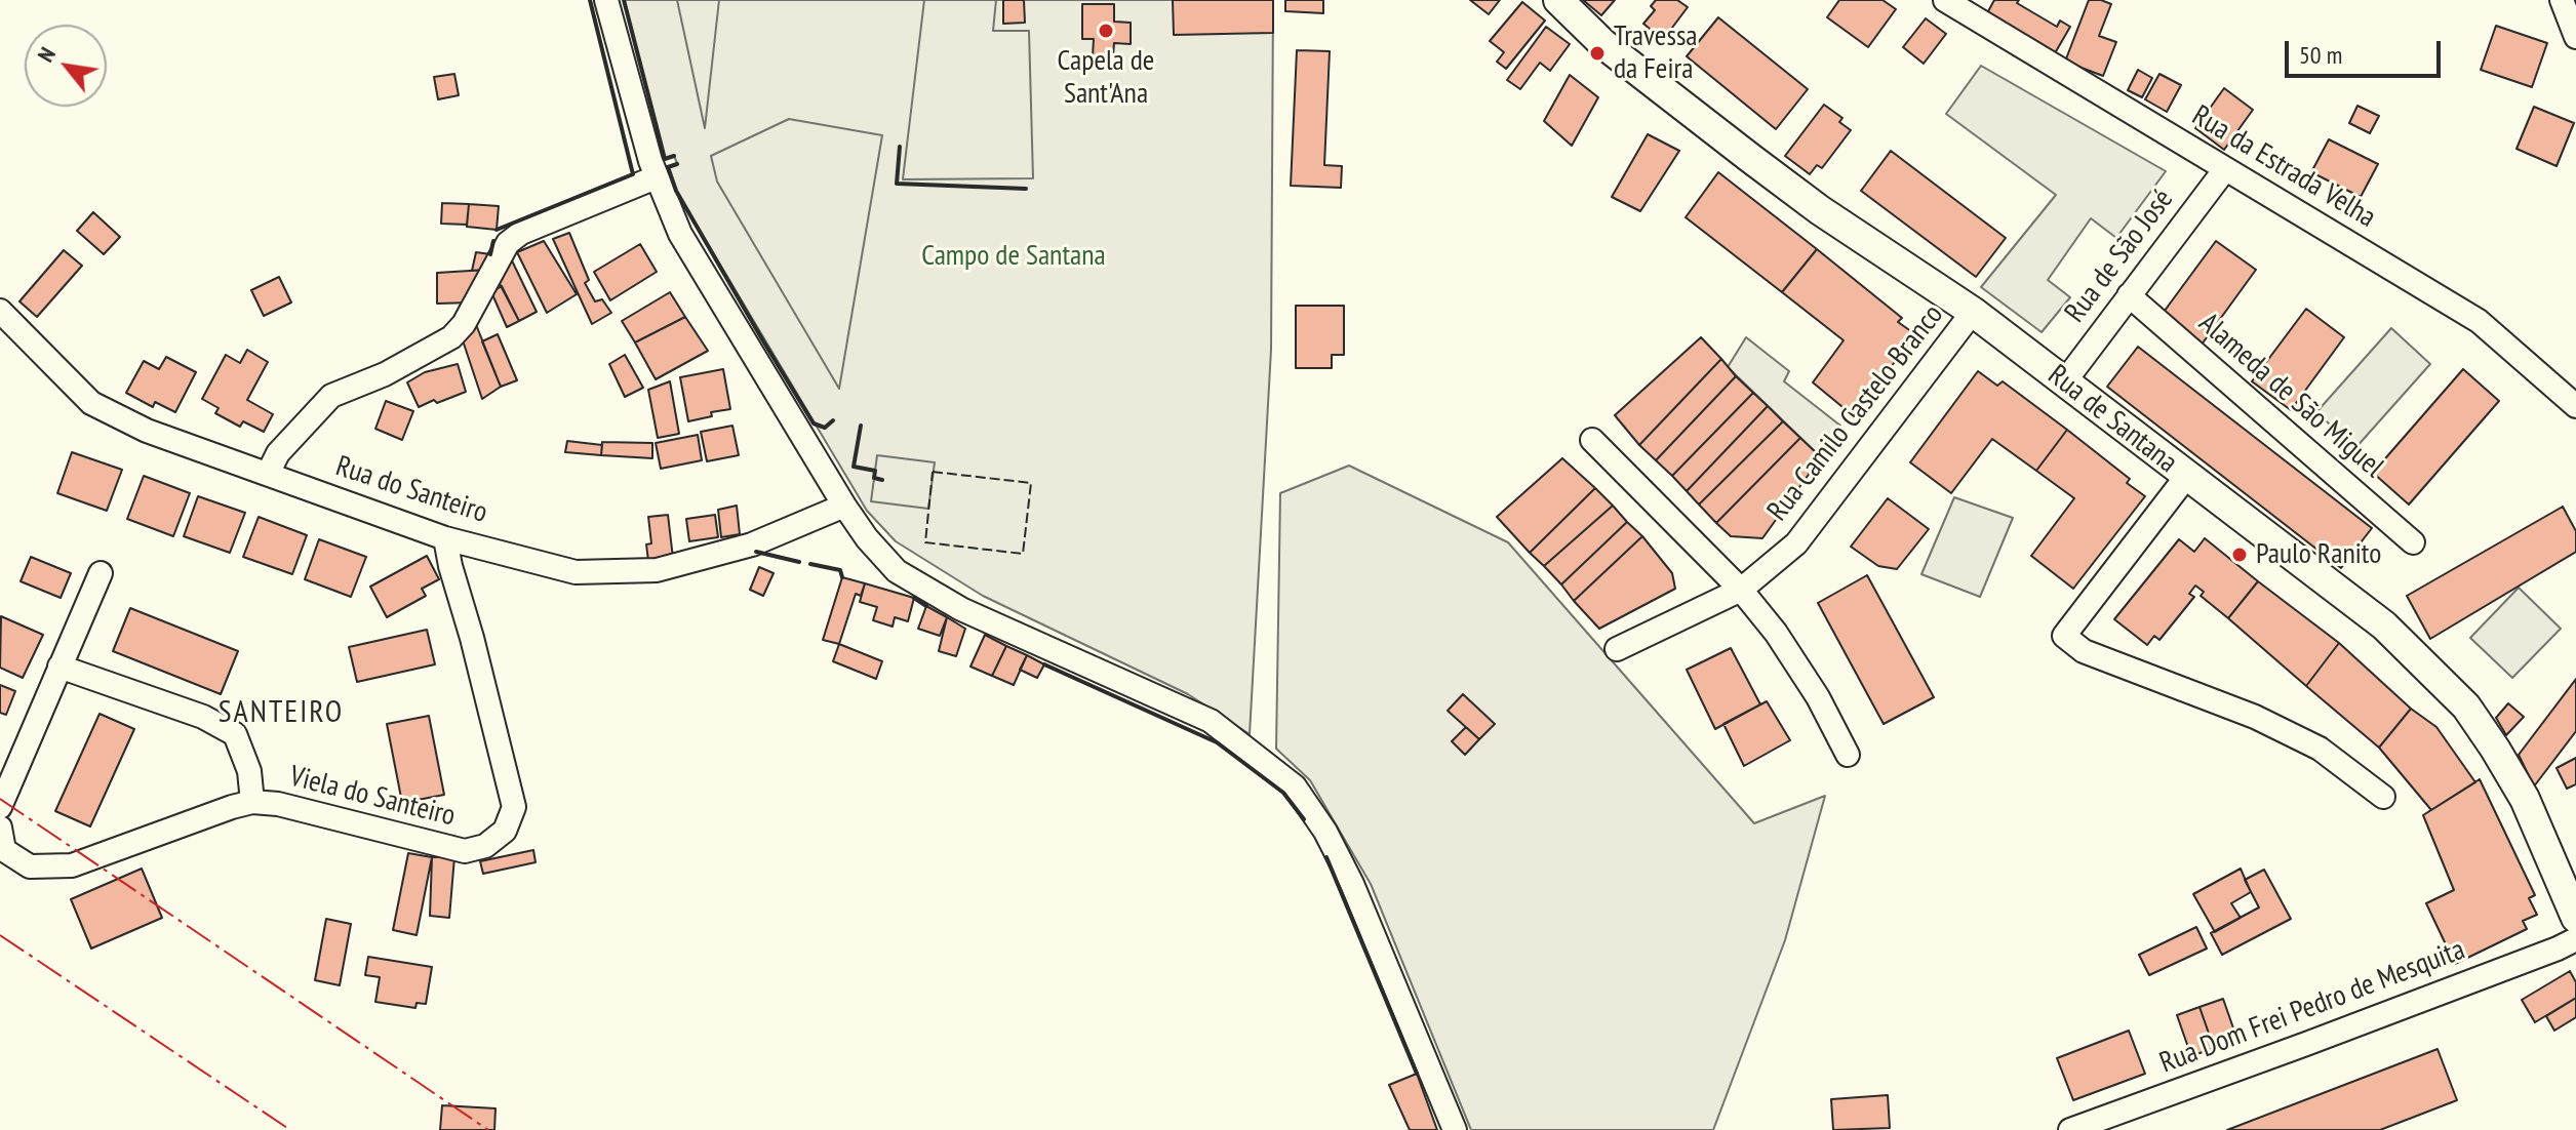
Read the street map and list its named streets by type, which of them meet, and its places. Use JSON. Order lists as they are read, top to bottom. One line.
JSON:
{"streets":{"main road":["Rua de Santana"],"street":["Rua da Estrada Velha","Rua de São José","Alameda de São Miguel","Rua Camilo Castelo Branco","Rua do Santeiro","Viela do Santeiro","Rua Dom Frei Pedro de Mesquita"]},"crossings":[["Rua da Estrada Velha","Rua de São José"],["Rua de São José","Alameda de São Miguel"],["Rua de São José","Rua de Santana"],["Rua Camilo Castelo Branco","Rua de Santana"],["Rua do Santeiro","Viela do Santeiro"]],"districts":["SANTEIRO"],"parks":["Campo de Santana"],"places":["Capela de Sant'Ana","Travessa da Feira","Paulo Ranito"],"scale_bar":"50 m","north":"top left"}
